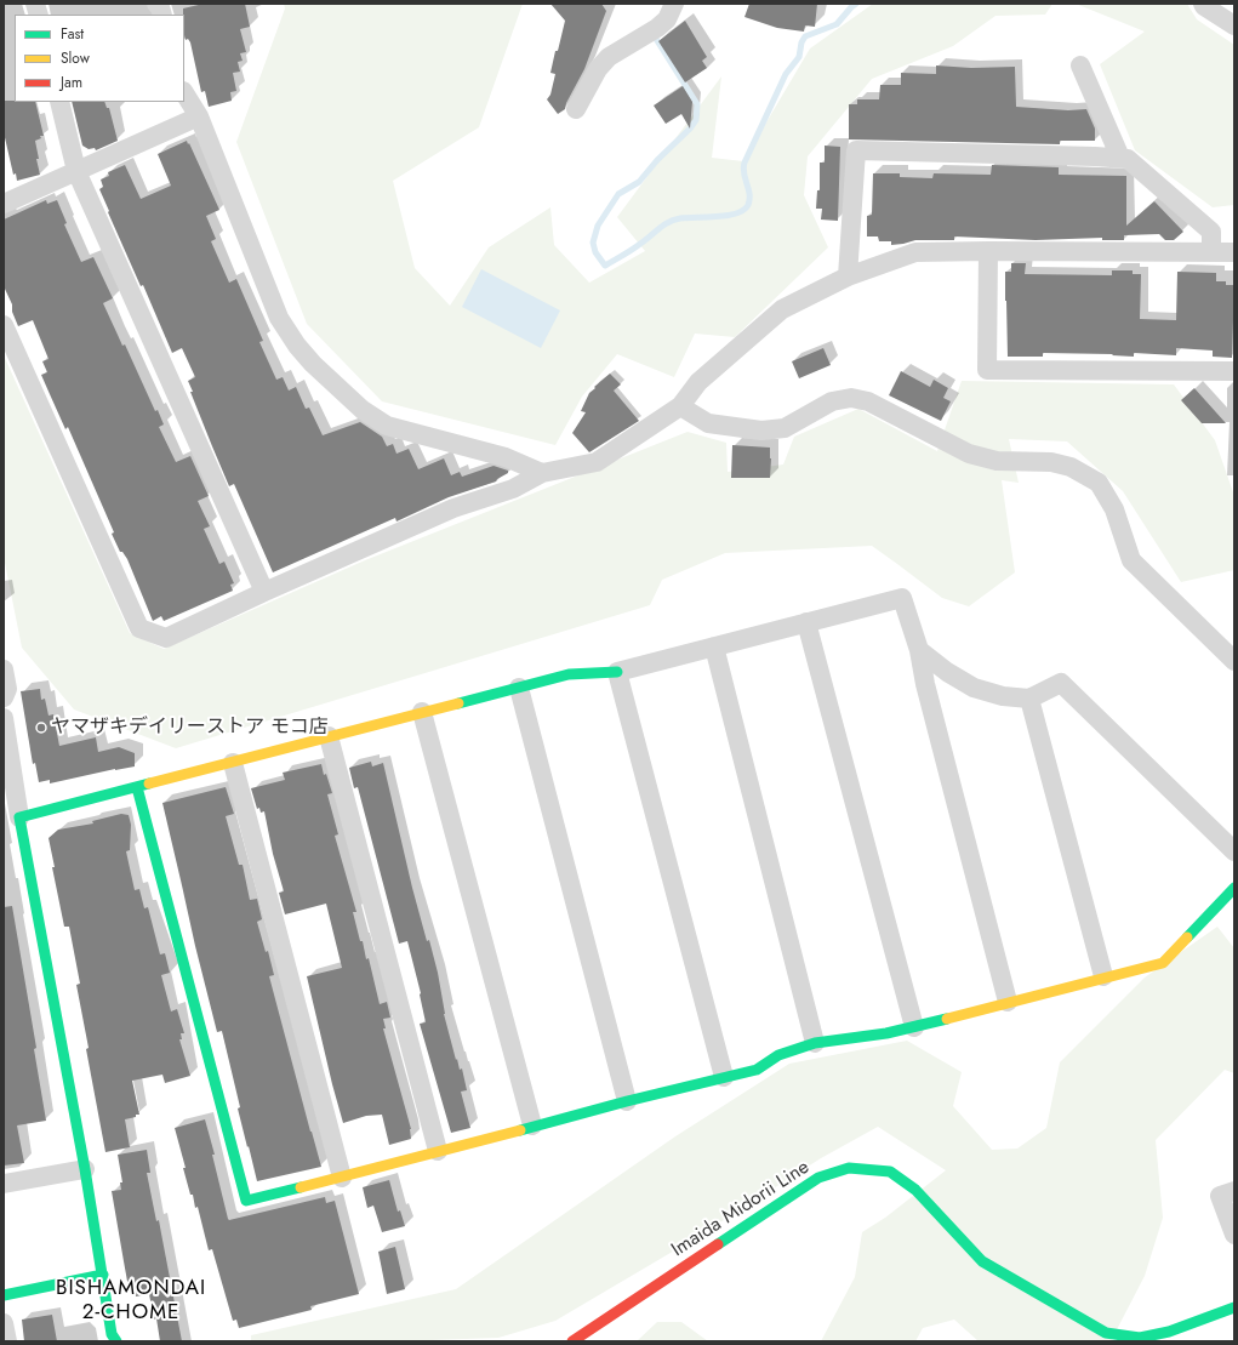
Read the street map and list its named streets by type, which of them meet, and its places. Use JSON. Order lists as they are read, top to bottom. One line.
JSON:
{"streets":{"street":["Imaida Midorii Line"]},"districts":["BISHAMONDAI 2-CHOME"],"places":["ヤマザキデイリーストア モコ店"],"legend":["Fast","Slow","Jam"]}
